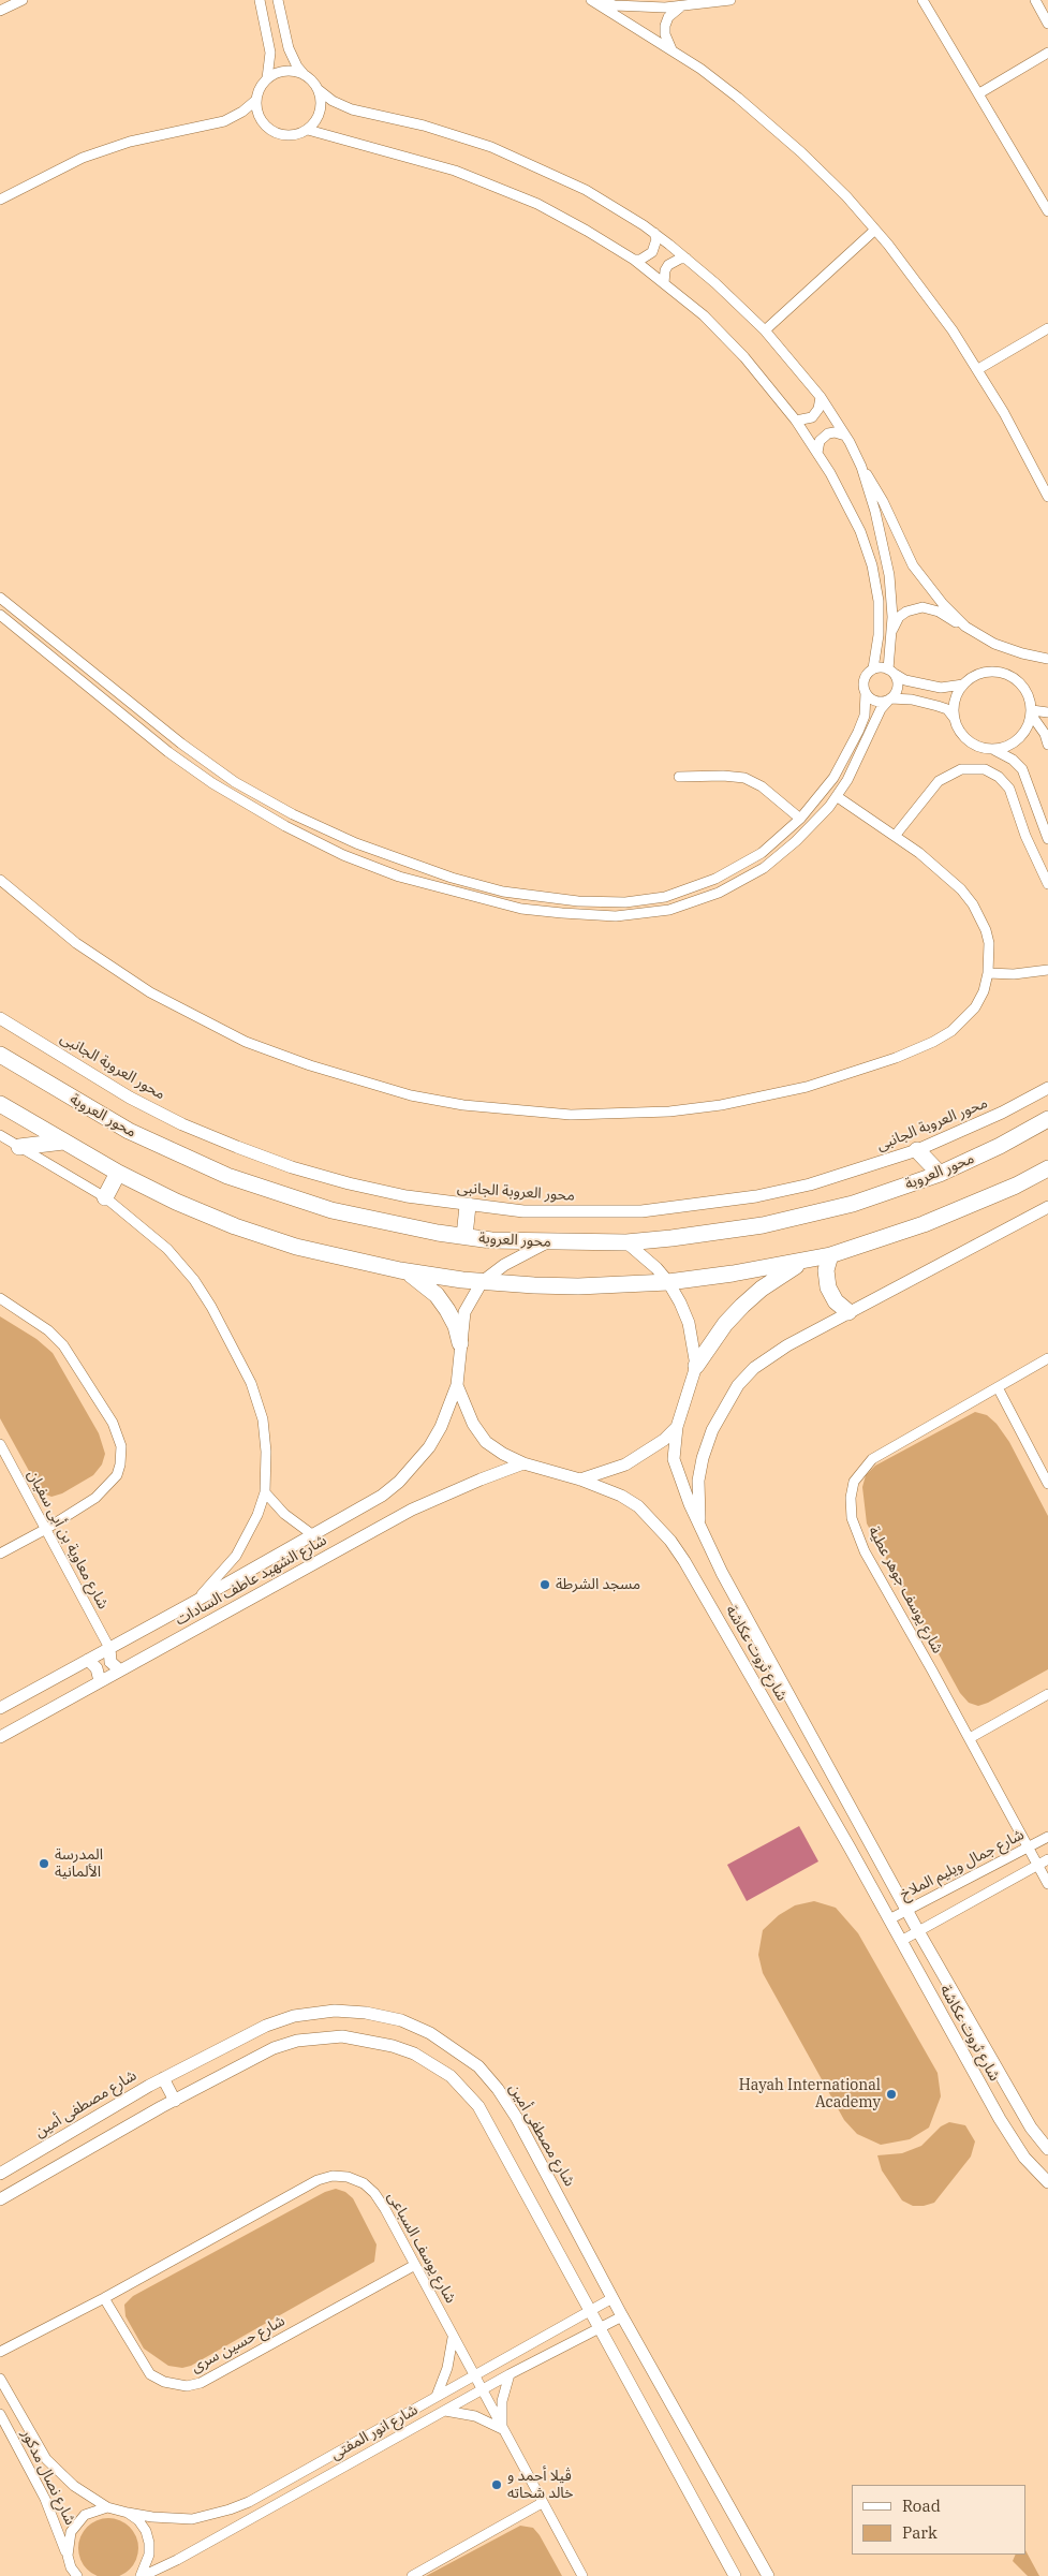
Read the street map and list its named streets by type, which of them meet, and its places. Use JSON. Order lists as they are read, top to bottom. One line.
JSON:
{"streets":{"main road":["محور العروبة"],"street":["محور العروبة الجانبى","شارع معاوية بن أبى سفيان","شارع الشهيد عاطف السادات","شارع يوسف جوهر عطية","شارع ثروت عكاشة","شارع جمال ويليم الملاخ","شارع مصطفى أمين","شارع يوسف السباعى","شارع حسين سرى","شارع انور المفتى","شارع نصال مدكور"]},"crossings":[["محور العروبة","شارع ثروت عكاشة"],["شارع معاوية بن أبى سفيان","شارع الشهيد عاطف السادات"],["شارع الشهيد عاطف السادات","شارع ثروت عكاشة"],["شارع يوسف جوهر عطية","شارع جمال ويليم الملاخ"],["شارع ثروت عكاشة","شارع جمال ويليم الملاخ"],["شارع مصطفى أمين","شارع انور المفتى"],["شارع يوسف السباعى","شارع حسين سرى"],["شارع يوسف السباعى","شارع انور المفتى"],["شارع انور المفتى","شارع نصال مدكور"]],"places":["مسجد الشرطة","المدرسة الألمانية","Hayah International Academy","ڤيلا أحمد و خالد شحاته"],"legend":["Road","Park"]}
